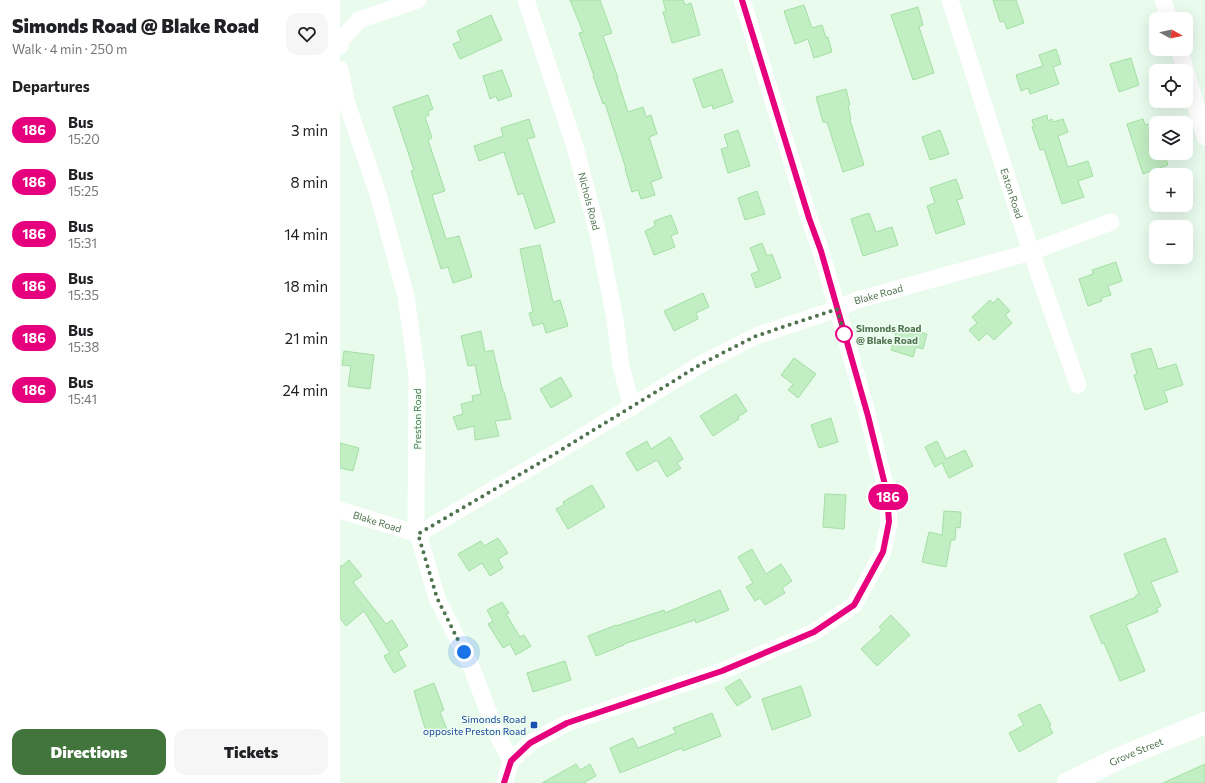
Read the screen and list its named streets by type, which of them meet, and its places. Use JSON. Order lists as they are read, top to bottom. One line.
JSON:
{"streets":{"main road":["Grove Street"],"street":["Eaton Road","Nichols Road","Blake Road","Preston Road"]},"crossings":[["Eaton Road","Blake Road"],["Nichols Road","Blake Road"],["Blake Road","Preston Road"]],"places":{"other":["Simonds Road @ Blake Road"],"transit":["Simonds Road opposite Preston Road"]},"lines":["bus line 186"],"north":"right","page":{"heading":[["Simonds Road @ Blake Road","Walk · 4 min · 250 m"],"Departures"],"on_map":"186","map_buttons":["+","−"],"list":[{"mark":"186","name":"Bus","note":"15:20","value":"3 min"},{"mark":"186","name":"Bus","note":"15:25","value":"8 min"},{"mark":"186","name":"Bus","note":"15:31","value":"14 min"},{"mark":"186","name":"Bus","note":"15:35","value":"18 min"},{"mark":"186","name":"Bus","note":"15:38","value":"21 min"},{"mark":"186","name":"Bus","note":"15:41","value":"24 min"}],"buttons":["Directions","Tickets"]}}
